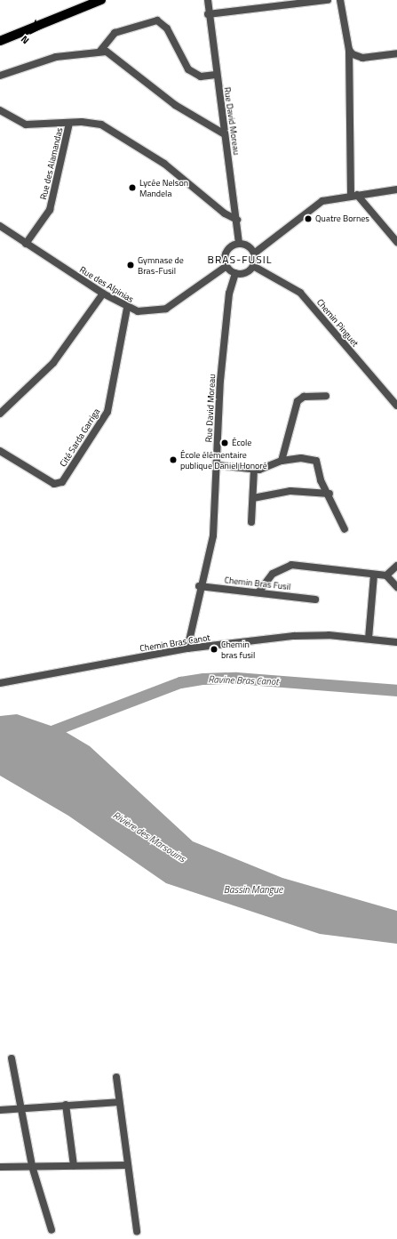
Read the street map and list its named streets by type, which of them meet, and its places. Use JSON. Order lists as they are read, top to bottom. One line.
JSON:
{"streets":{"street":["Rue David Moreau","Rue des Alamandas","Rue des Alpinias","Chemin Pinguet","Cité Sarda Garriga","Chemin Bras Fusil","Chemin Bras Canot"]},"crossings":[["Rue David Moreau","Rue des Alpinias"],["Rue David Moreau","Chemin Pinguet"],["Rue David Moreau","Chemin Bras Fusil"],["Rue David Moreau","Chemin Bras Canot"],["Rue des Alamandas","Rue des Alpinias"],["Rue des Alpinias","Chemin Pinguet"],["Rue des Alpinias","Cité Sarda Garriga"]],"districts":["BRAS-FUSIL"],"water":["Ravine Bras Canot","Rivière des Marsouins","Bassin Mangue"],"places":["Lycée Nelson Mandela","Quatre Bornes","Gymnase de Bras-Fusil","École","École élémentaire publique Daniel Honoré","Chemin bras fusil"],"north":"bottom left"}
